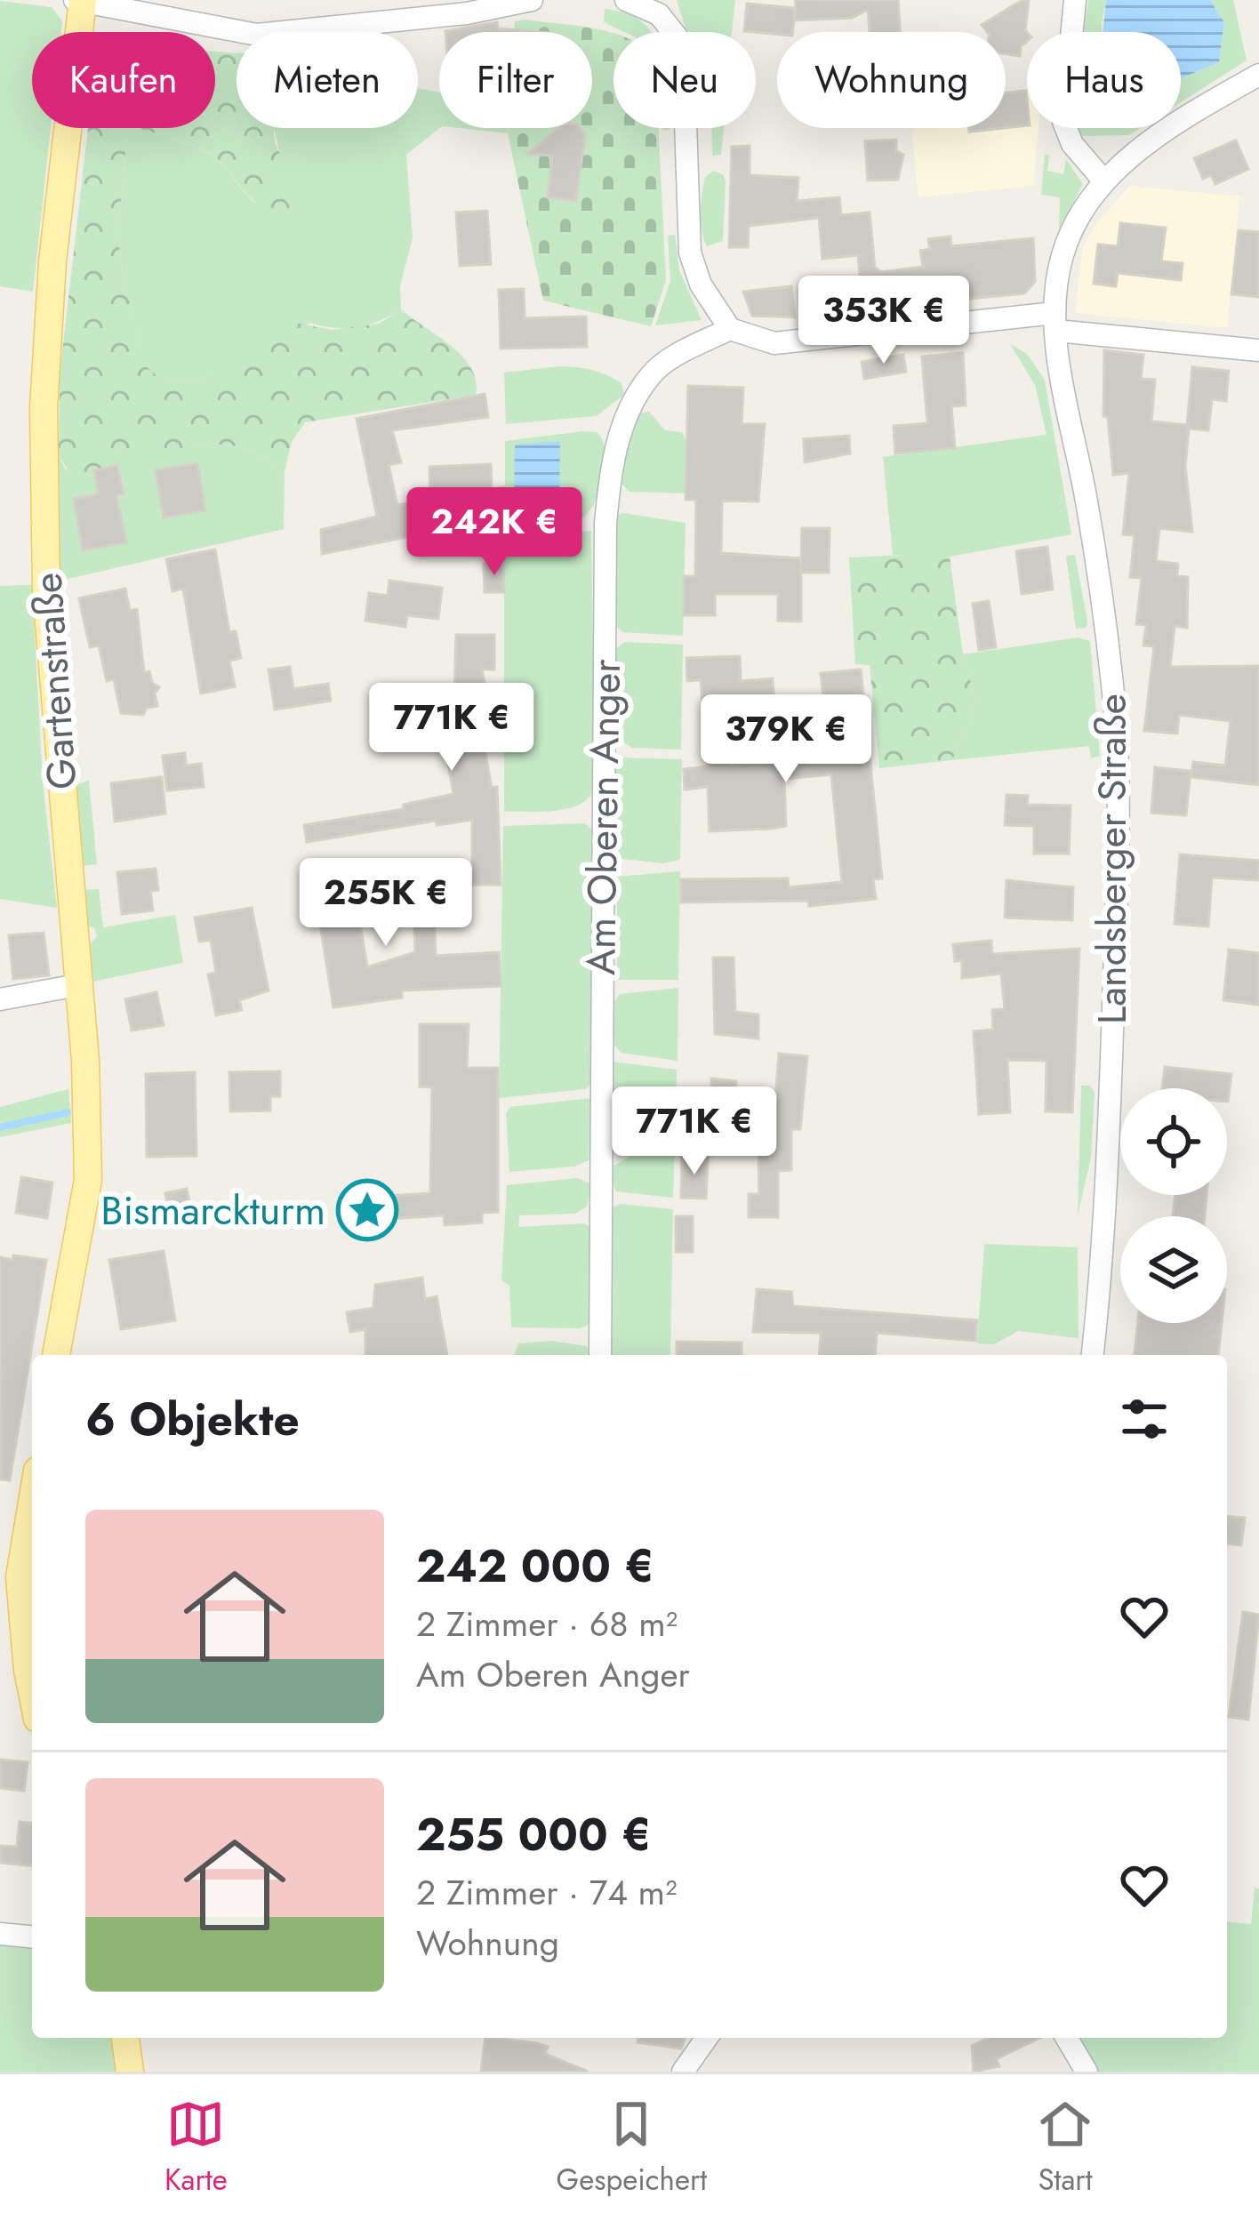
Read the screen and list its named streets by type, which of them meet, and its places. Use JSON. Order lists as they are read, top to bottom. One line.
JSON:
{"streets":{"main road":["Gartenstraße"],"street":["Am Oberen Anger","Landsberger Straße"]},"places":{"place":["Bismarckturm"]},"page":{"chip":["Kaufen","Mieten","Filter","Neu","Wohnung","Haus"],"price":["353K €","242K €","771K €","379K €","255K €","771K €"],"heading":"6 Objekte","list":[{"name":"242 000 €","note":"2 Zimmer · 68 m² · Am Oberen Anger"},{"name":"255 000 €","note":"2 Zimmer · 74 m² · Wohnung"}],"tabs":["Karte","Gespeichert","Start"]}}
